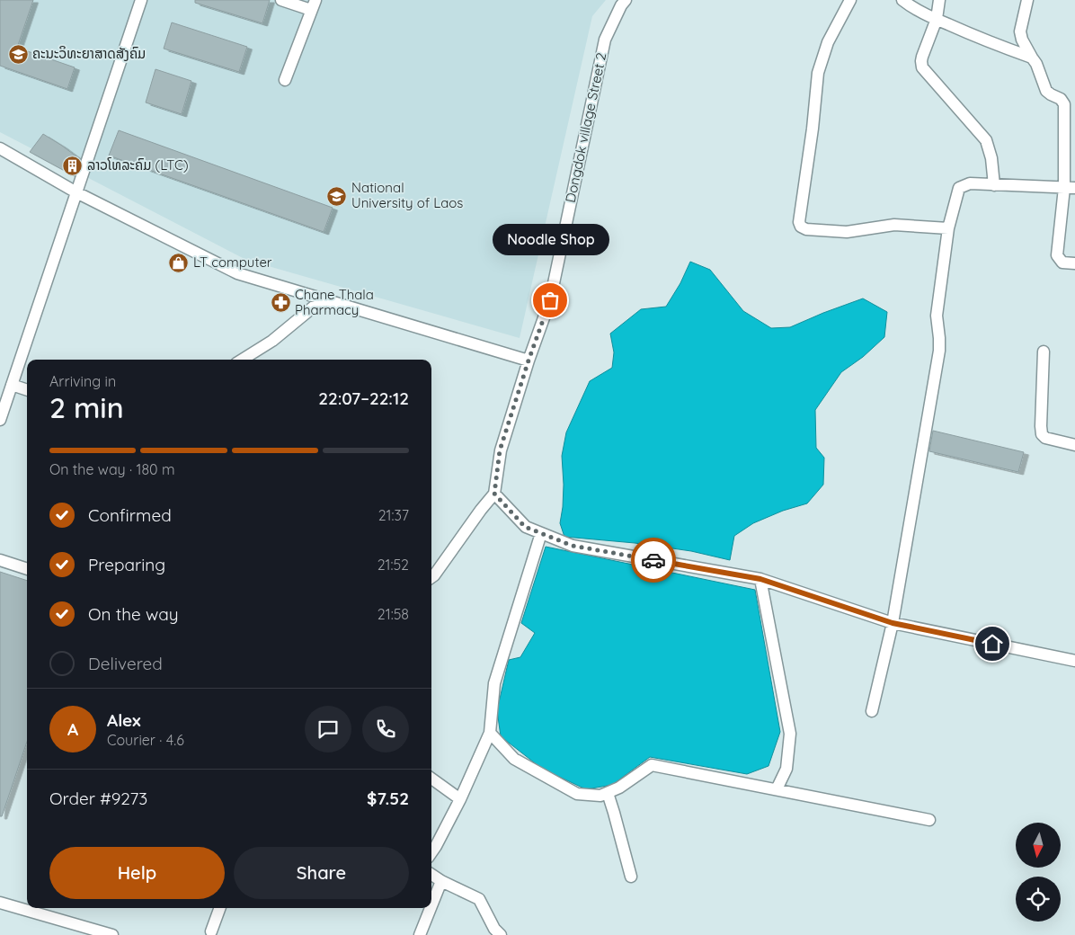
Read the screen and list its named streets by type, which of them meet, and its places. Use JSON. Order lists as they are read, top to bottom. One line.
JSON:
{"streets":{"street":["Dongdok village Street 2"]},"places":{"school or university":["ຄະນະວິທະຍາສາດສັງຄົມ","National University of Laos"],"building":["ລາວໂທລະຄົມ (LTC)"],"shop":["LT computer"],"other":["Noodle Shop"],"pharmacy":["Chane Thala Pharmacy"]},"north":"bottom","page":{"bubble":"Noodle Shop","heading":["2 min","Arriving in","22:07–22:12"],"panel":["Alex","Courier · 4.6","Order #9273","$7.52"],"bar":"On the way · 180 m","list":[["Confirmed","21:37"],["Preparing","21:52"],["On the way","21:58"],"Delivered"],"round":"A","buttons":["Help","Share"]}}
